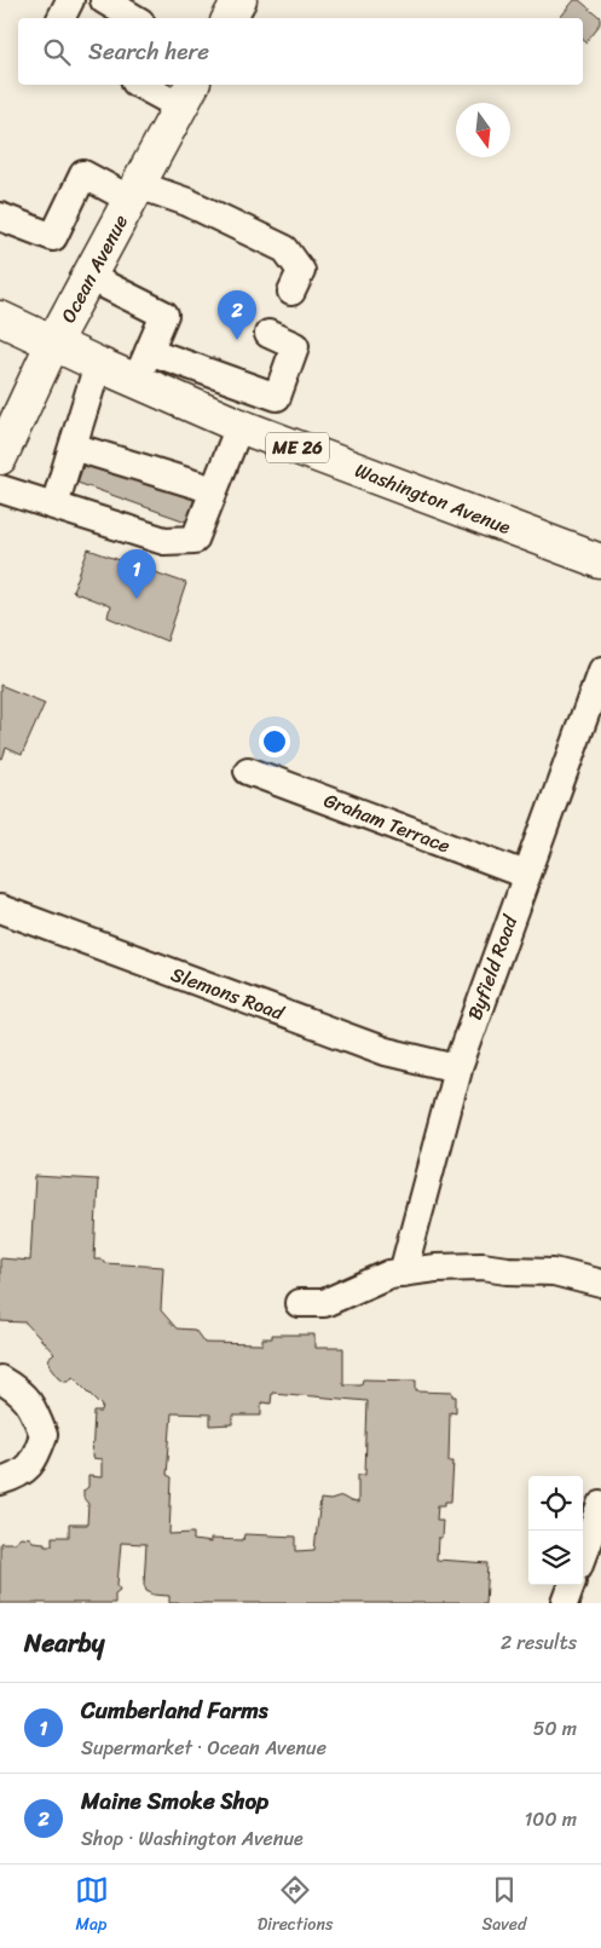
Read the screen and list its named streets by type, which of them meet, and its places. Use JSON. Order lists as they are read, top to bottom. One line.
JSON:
{"streets":{"main road":["Ocean Avenue","ME 26","Washington Avenue"],"street":["Graham Terrace","Byfield Road","Slemons Road"]},"crossings":[["Ocean Avenue","Washington Avenue"],["Graham Terrace","Byfield Road"],["Byfield Road","Slemons Road"]],"north":"bottom","page":{"search":"Search here","pins":["2","1"],"heading":["Nearby","2 results"],"list":[{"mark":"1","name":"Cumberland Farms","note":"Supermarket · Ocean Avenue","value":"50 m"},{"mark":"2","name":"Maine Smoke Shop","note":"Shop · Washington Avenue","value":"100 m"}],"nav":["Map","Directions","Saved"]}}
